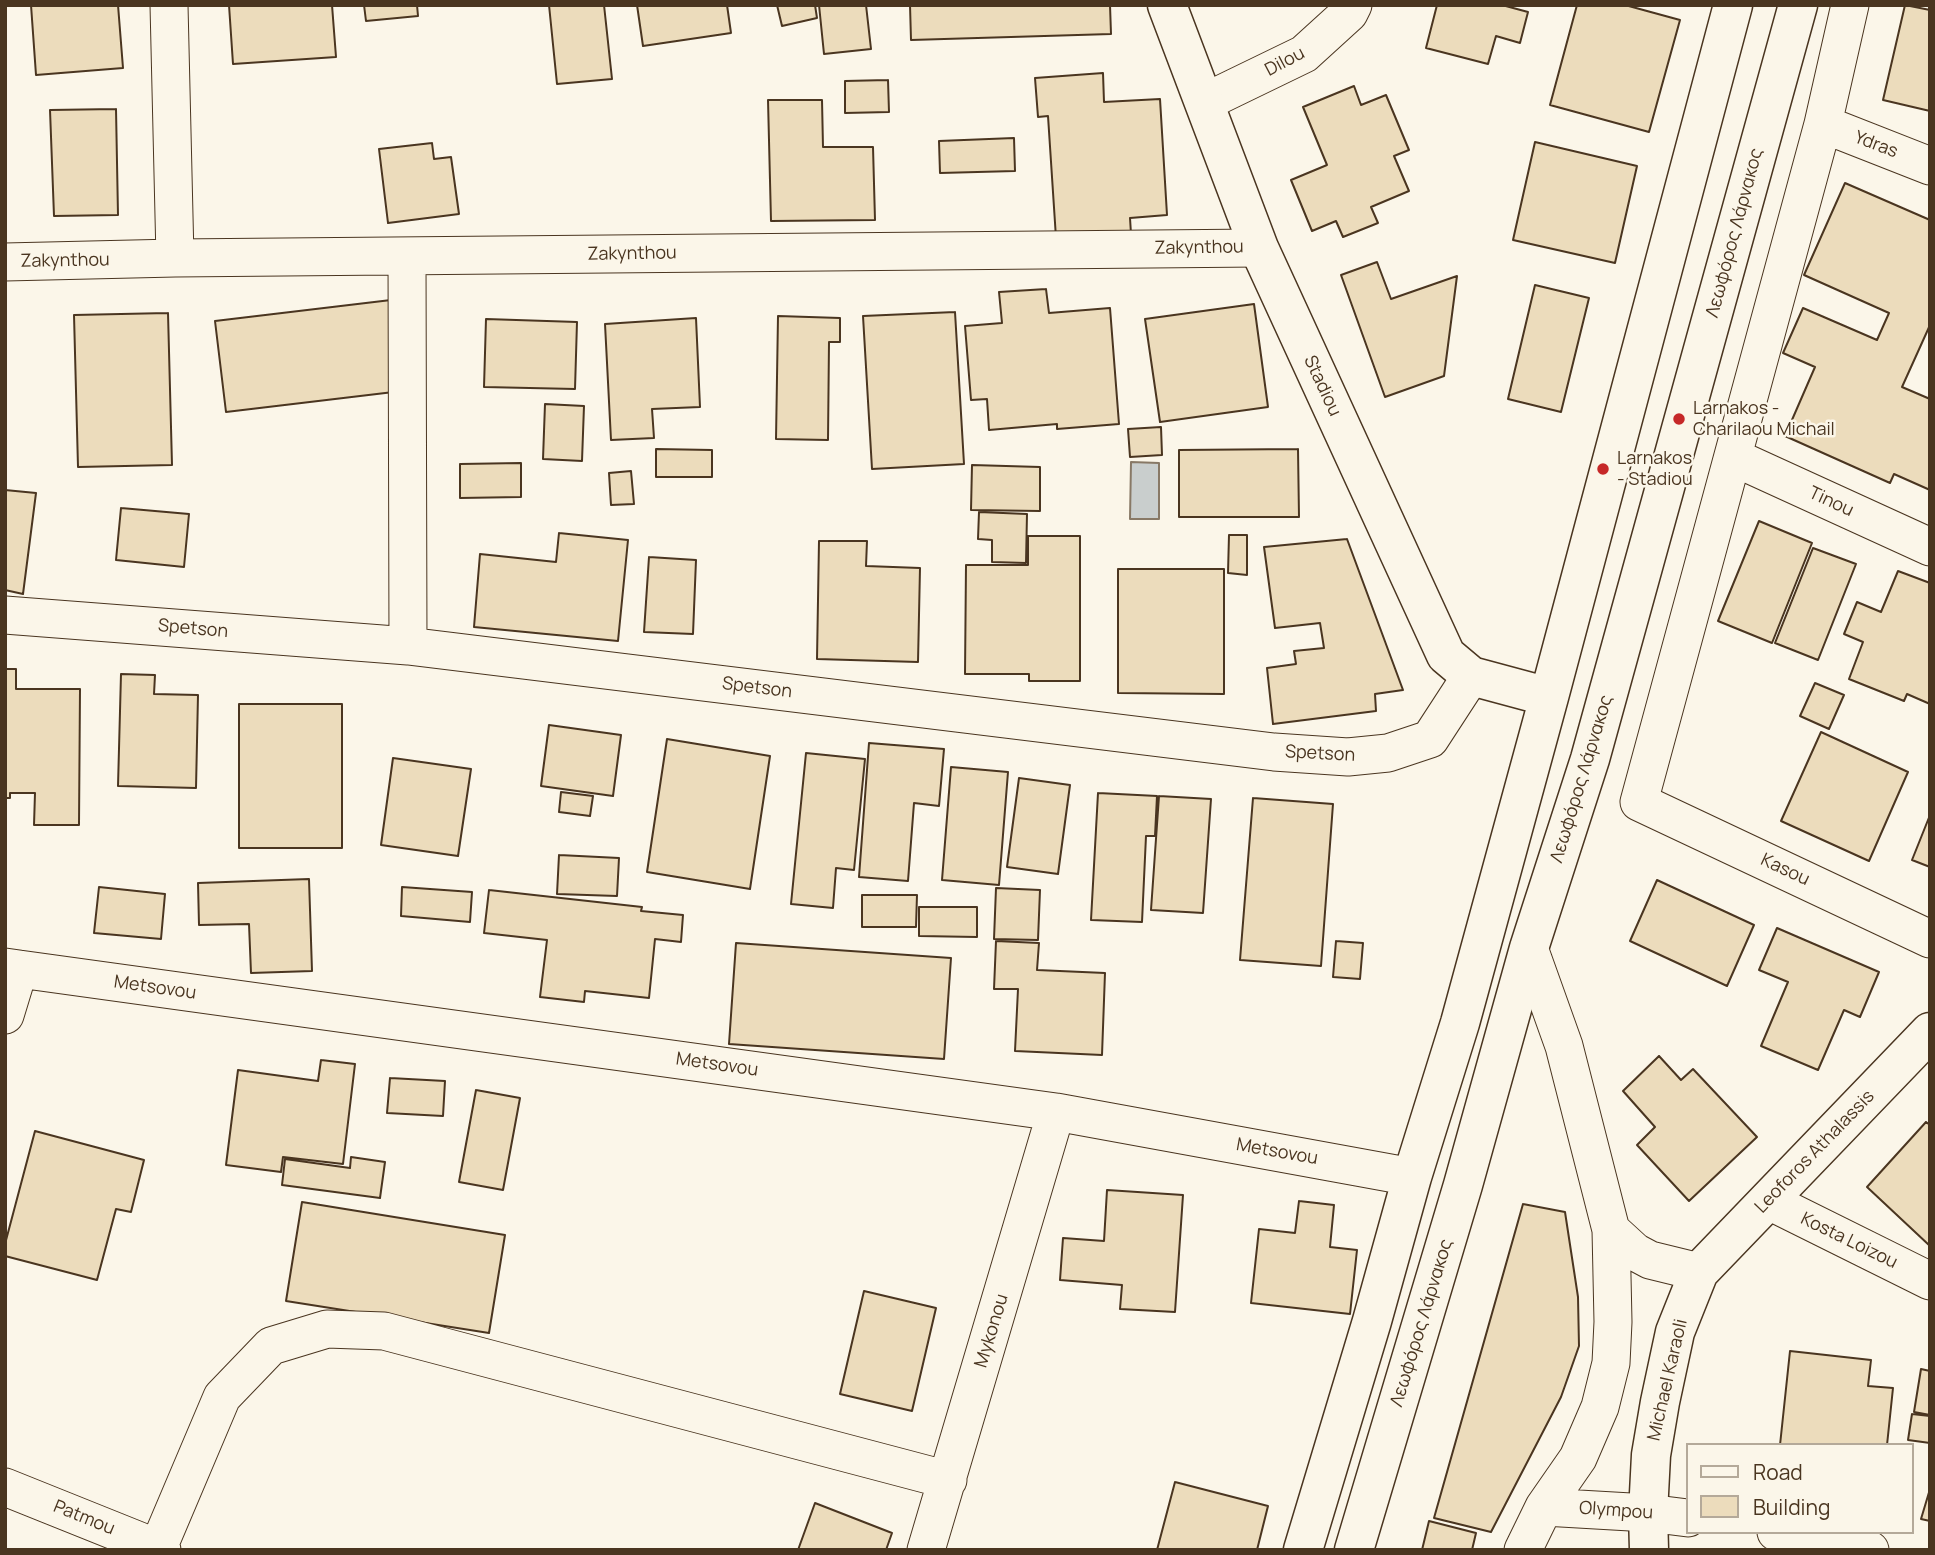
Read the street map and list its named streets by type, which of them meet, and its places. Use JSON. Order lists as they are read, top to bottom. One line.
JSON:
{"streets":{"main road":["Λεωφόρος Λάρνακος","Stadiou","Leoforos Athalassis","Michael Karaoli"],"street":["Dilou","Ydras","Zakynthou","Tinou","Spetson","Kasou","Metsovou","Kosta Loizou","Mykonou","Olympou","Patmou"]},"crossings":[["Dilou","Stadiou"],["Zakynthou","Stadiou"],["Stadiou","Spetson"],["Tinou","Kasou"],["Metsovou","Mykonou"],["Leoforos Athalassis","Kosta Loizou"],["Leoforos Athalassis","Michael Karaoli"],["Michael Karaoli","Olympou"]],"places":["Larnakos - Charilaou Michail","Larnakos - Stadiou"],"legend":["Road","Building"]}
